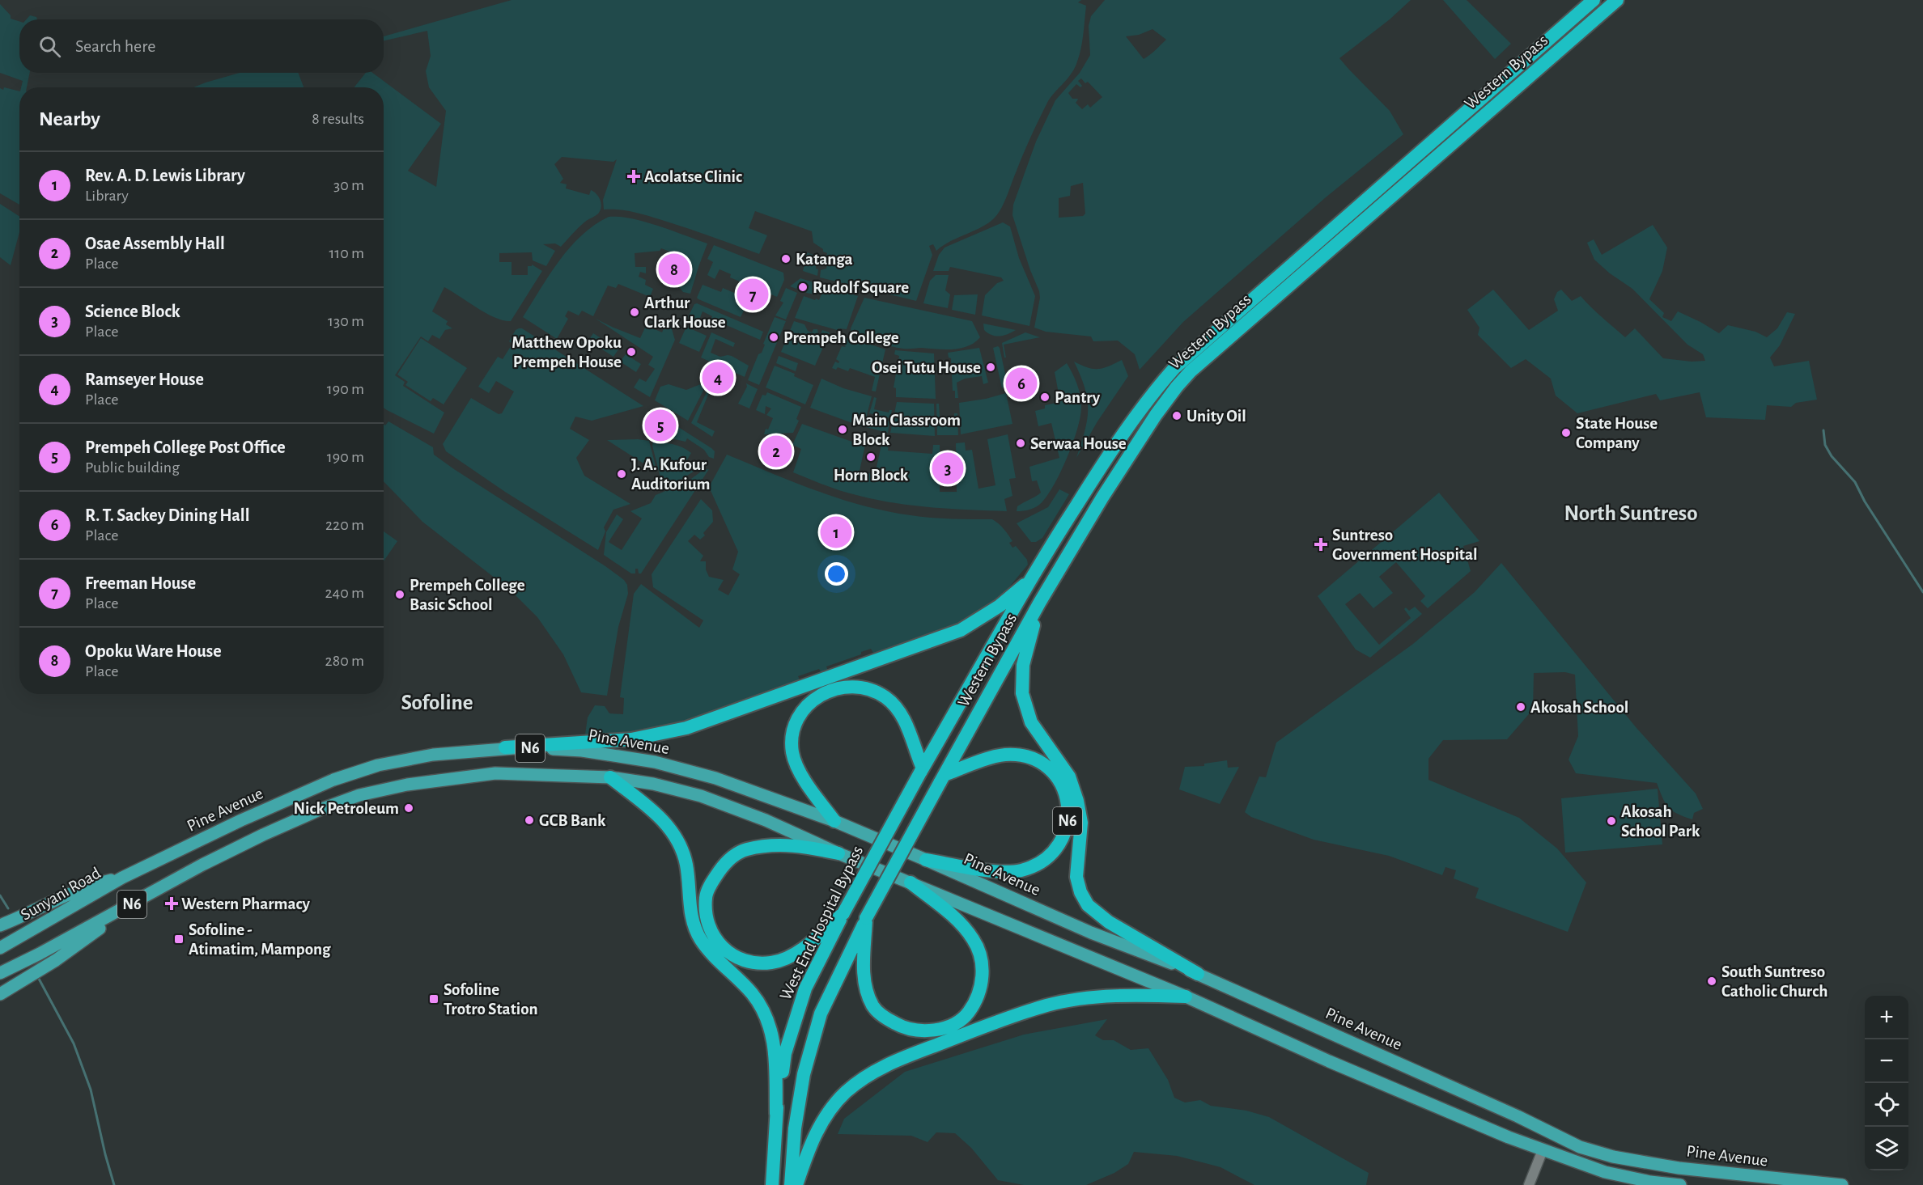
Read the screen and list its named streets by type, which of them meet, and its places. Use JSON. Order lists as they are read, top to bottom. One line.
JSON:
{"streets":{"highway":["Western Bypass","N6","West End Hospital Bypass"],"main road":["Pine Avenue","Sunyani Road"]},"crossings":[["Western Bypass","N6"],["Western Bypass","West End Hospital Bypass"],["Pine Avenue","N6"],["Pine Avenue","Sunyani Road"]],"districts":["North Suntreso","Sofoline"],"places":{"health":["Acolatse Clinic","Suntreso Government Hospital","Western Pharmacy"],"other":["Katanga","Rudolf Square","Arthur Clark House","Prempeh College","Matthew Opoku Prempeh House","Osei Tutu House","Pantry","Unity Oil","Main Classroom Block","State House Company","Serwaa House","Horn Block","J. A. Kufour Auditorium","Prempeh College Basic School","Akosah School","Nick Petroleum","GCB Bank","Akosah School Park","South Suntreso Catholic Church"],"transit":["Sofoline - Atimatim, Mampong","Sofoline Trotro Station"]},"page":{"search":"Search here","heading":["Nearby","8 results"],"list":[{"mark":"1","name":"Rev. A. D. Lewis Library","note":"Library","value":"30 m"},{"mark":"2","name":"Osae Assembly Hall","note":"Place","value":"110 m"},{"mark":"3","name":"Science Block","note":"Place","value":"130 m"},{"mark":"4","name":"Ramseyer House","note":"Place","value":"190 m"},{"mark":"5","name":"Prempeh College Post Office","note":"Public building","value":"190 m"},{"mark":"6","name":"R. T. Sackey Dining Hall","note":"Place","value":"220 m"},{"mark":"7","name":"Freeman House","note":"Place","value":"240 m"},{"mark":"8","name":"Opoku Ware House","note":"Place","value":"280 m"}],"pins":["8","7","4","6","5","2","3","1"],"map_buttons":["+","−"]}}
